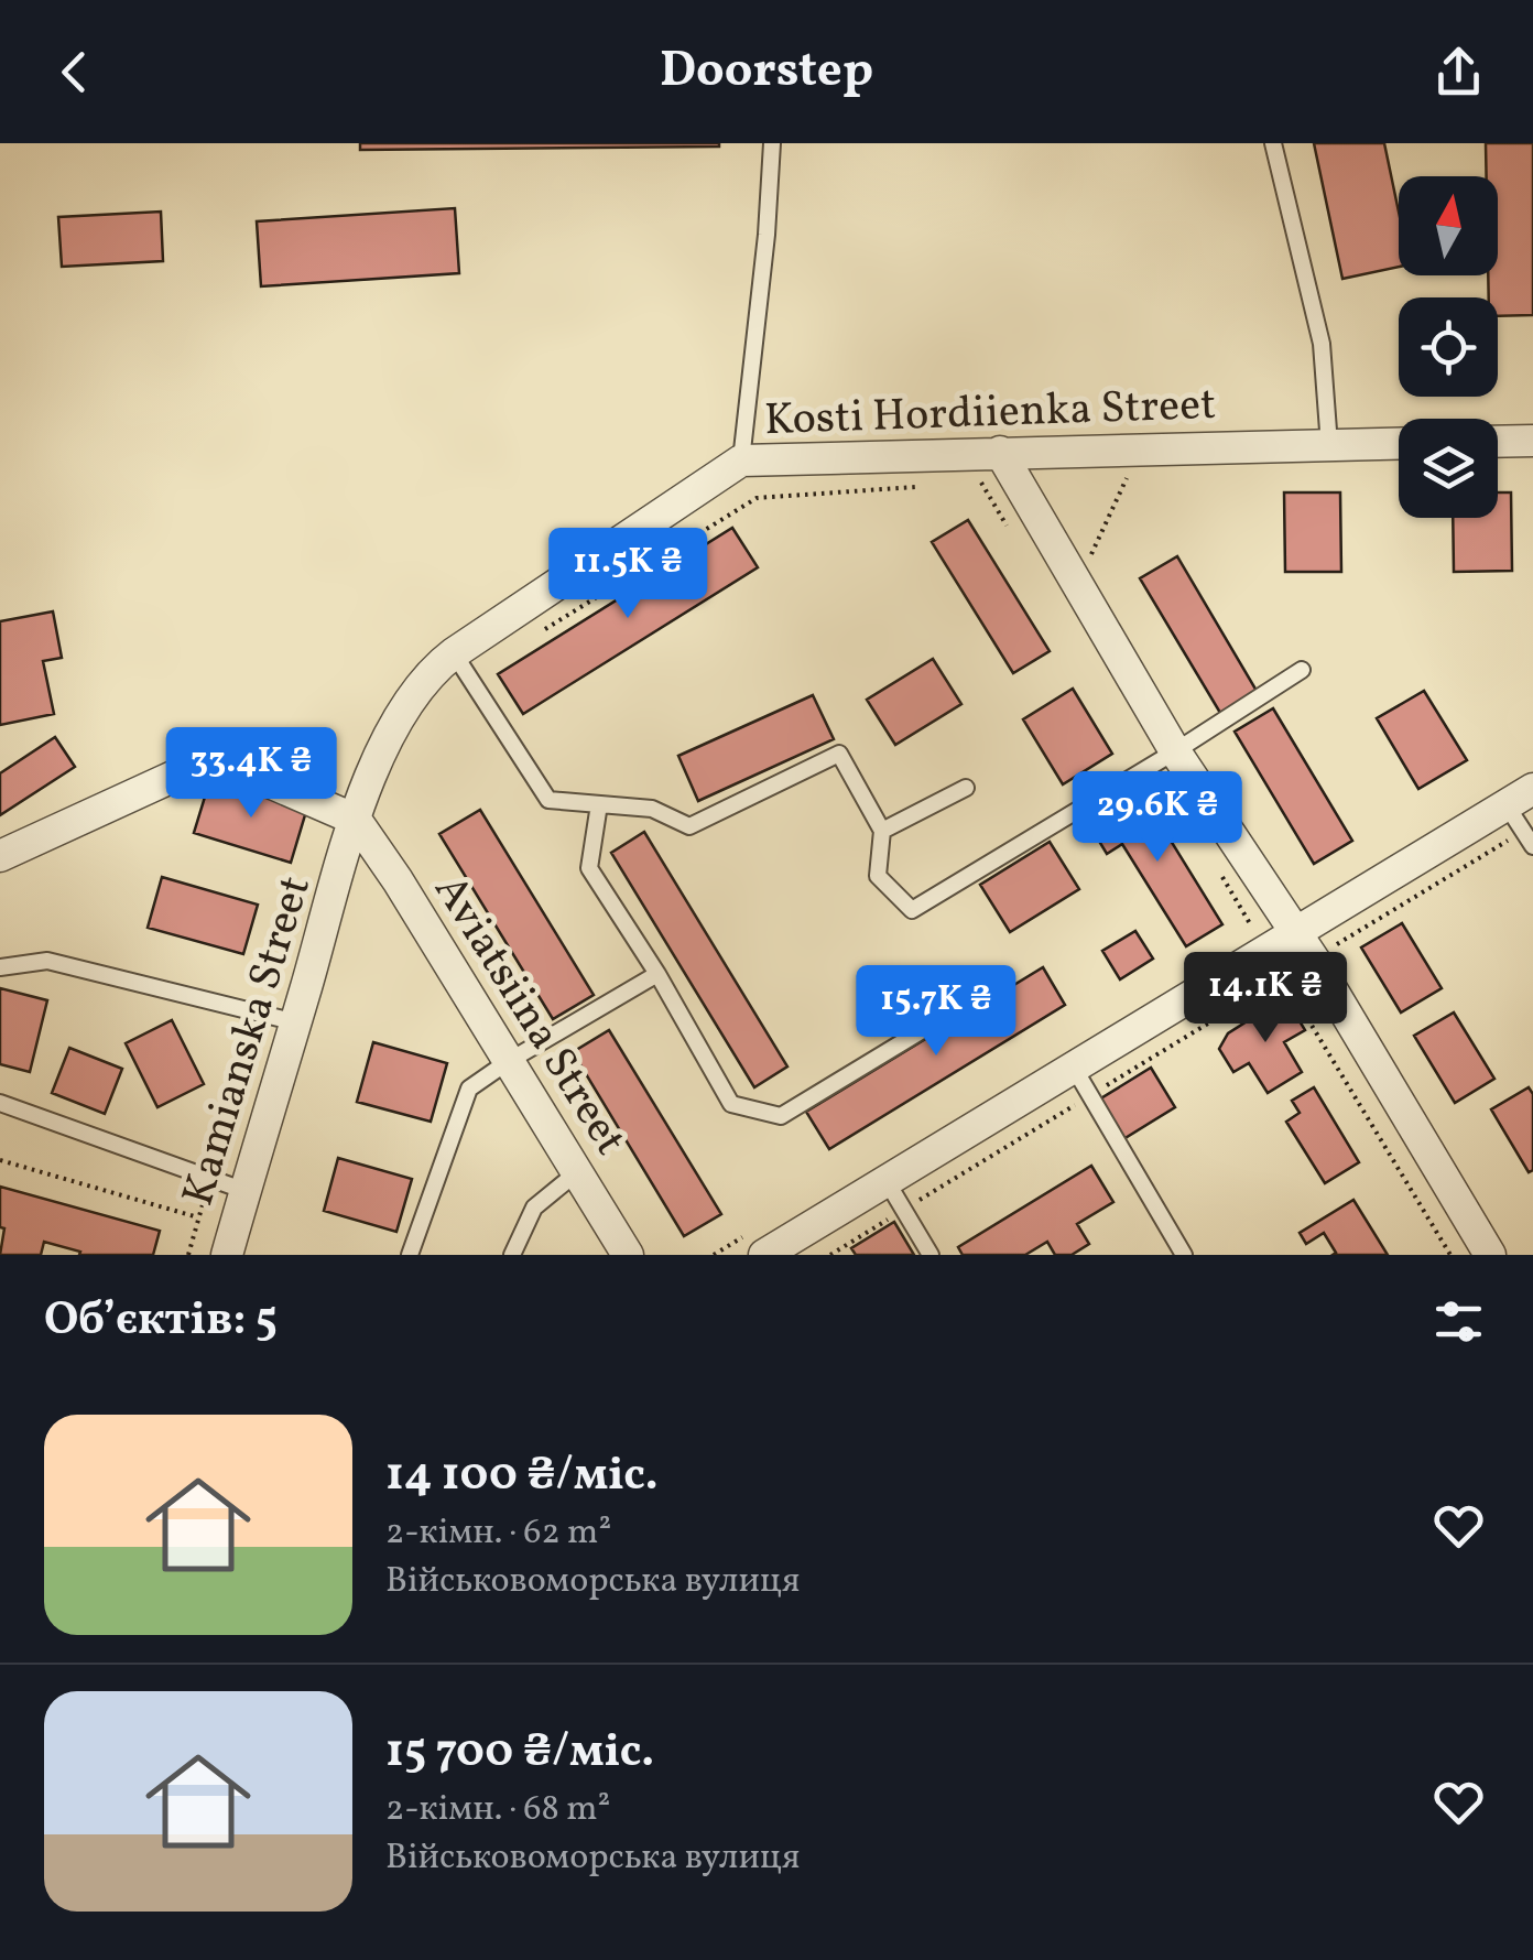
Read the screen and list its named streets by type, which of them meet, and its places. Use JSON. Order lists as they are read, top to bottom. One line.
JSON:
{"streets":{"street":["Kosti Hordiienka Street","Aviatsiina Street","Kamianska Street"]},"crossings":[["Kosti Hordiienka Street","Kamianska Street"],["Aviatsiina Street","Kamianska Street"]],"north":"top","page":{"header":"Doorstep","price":["11.5K ₴","33.4K ₴","29.6K ₴","14.1K ₴","15.7K ₴"],"heading":"Об’єктів: 5","list":[{"name":"14 100 ₴/міс.","note":"2-кімн. · 62 m² · Військовоморська вулиця"},{"name":"15 700 ₴/міс.","note":"2-кімн. · 68 m² · Військовоморська вулиця"}]}}
